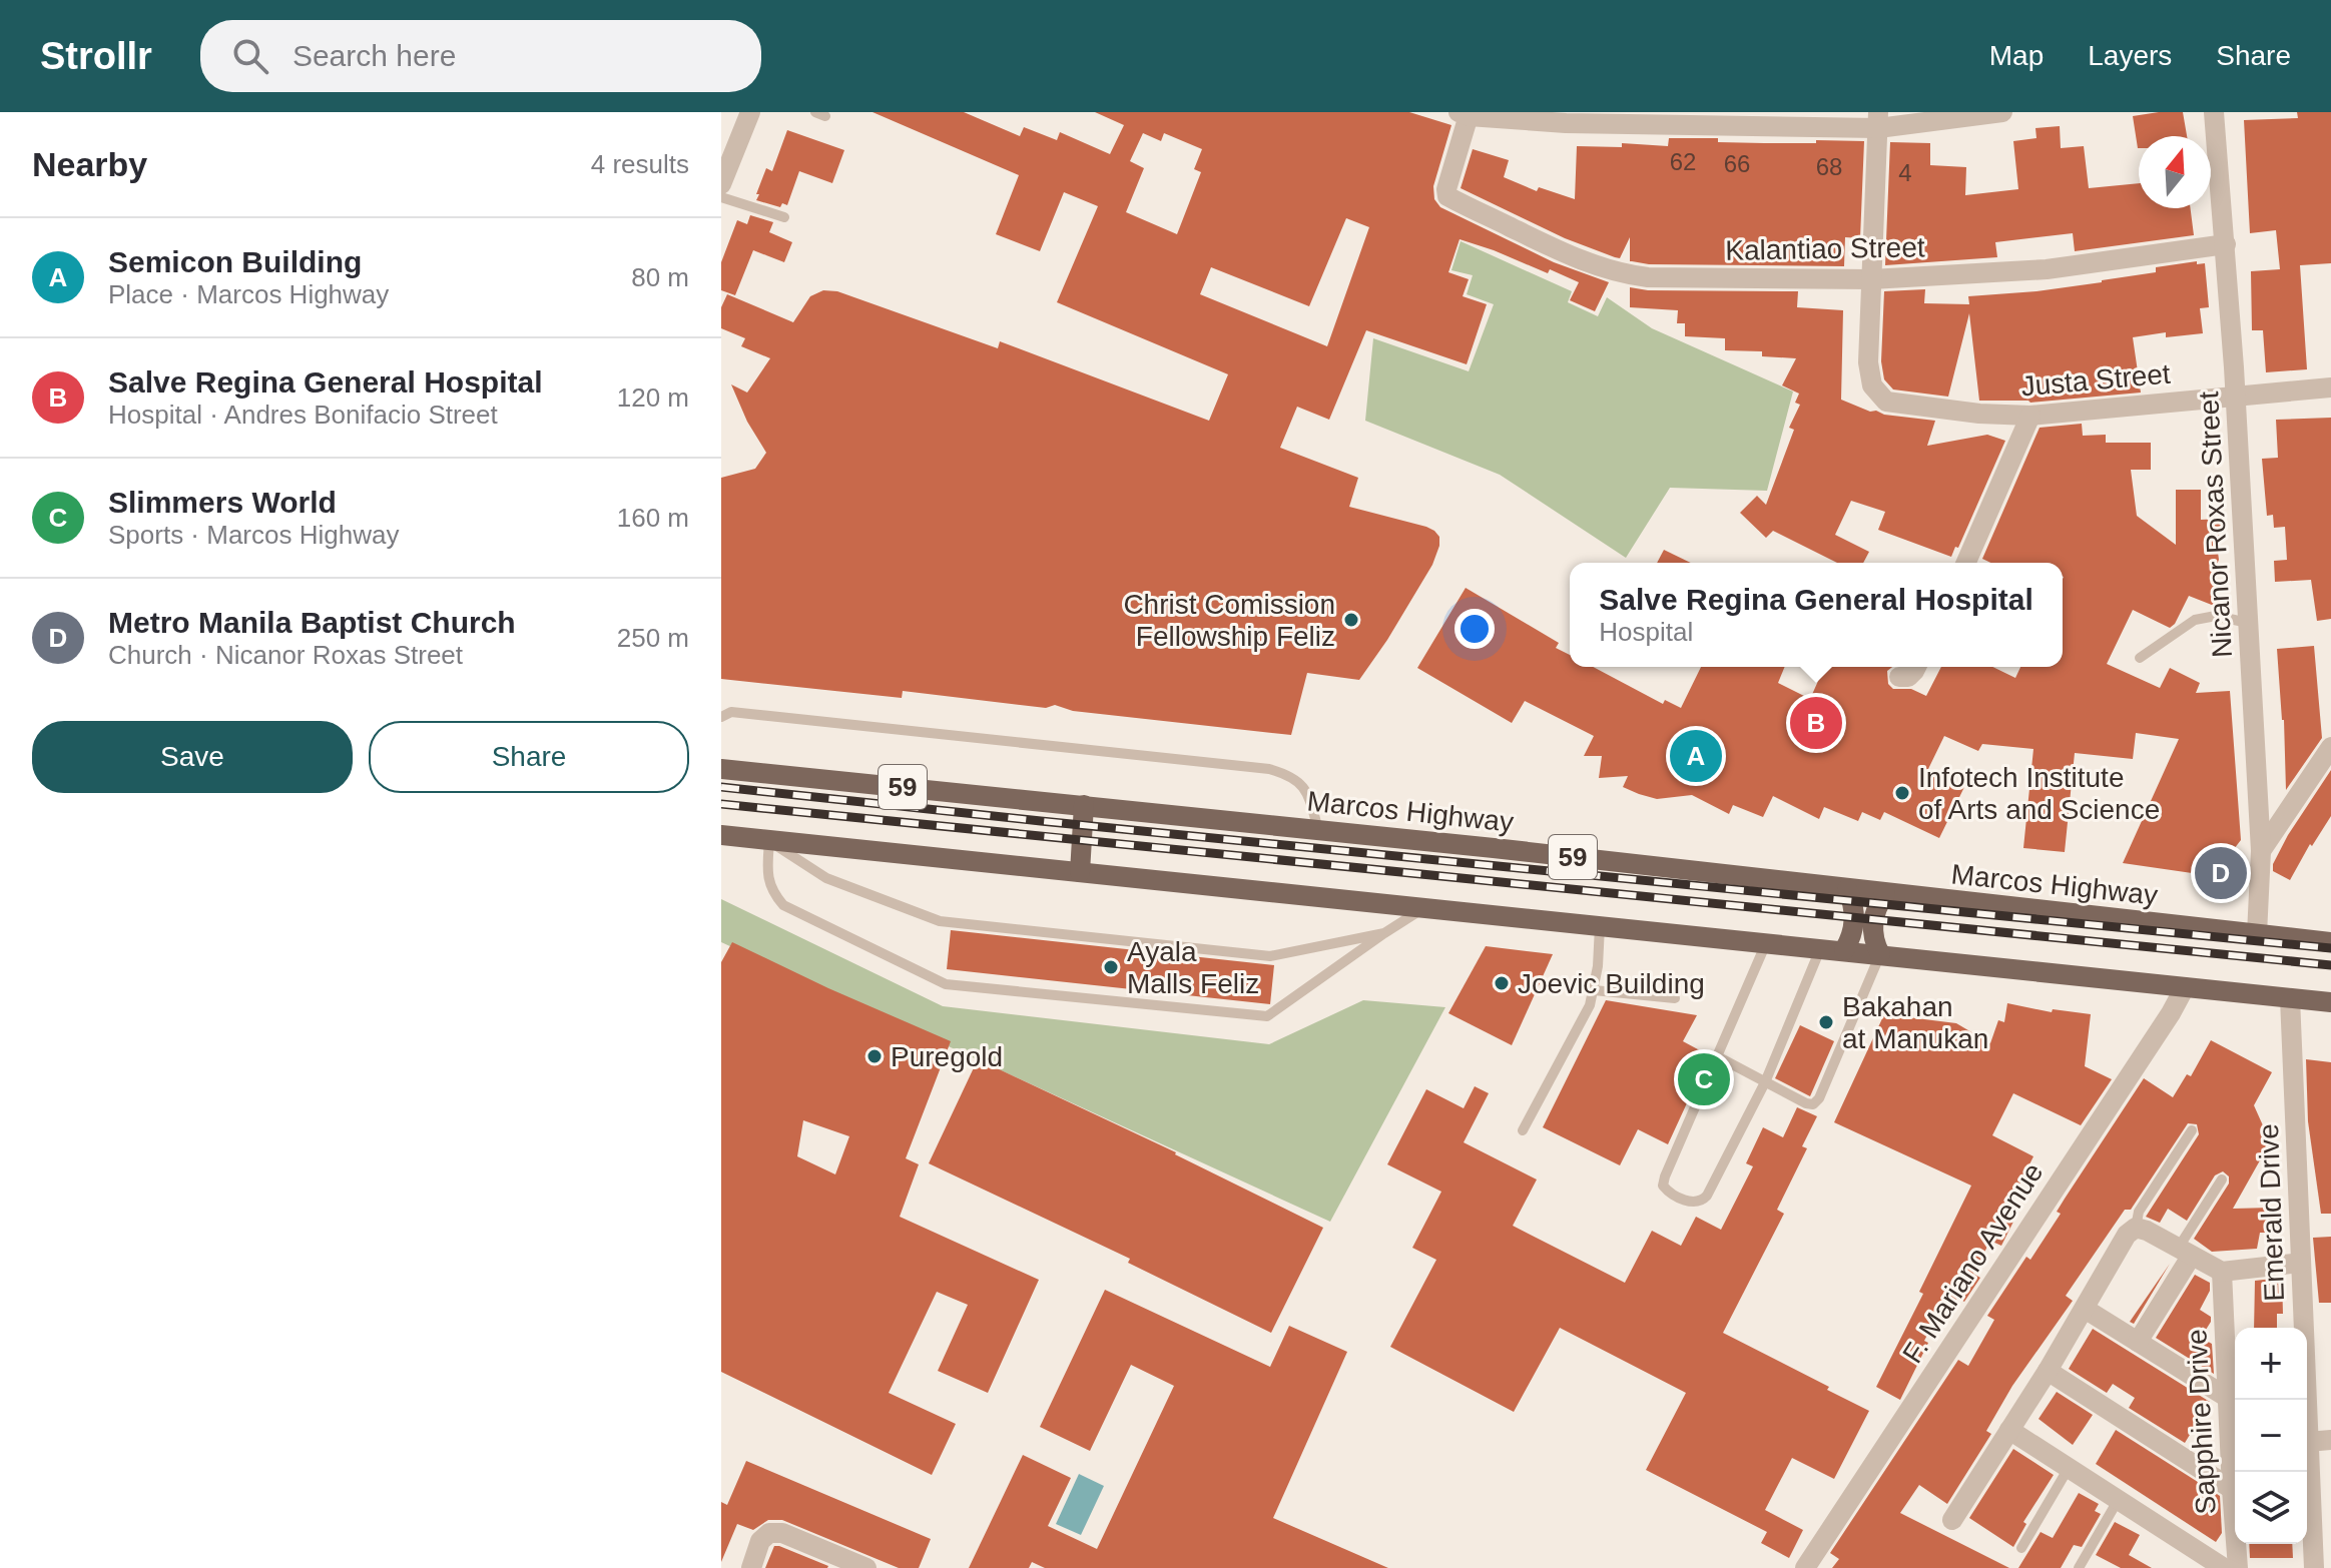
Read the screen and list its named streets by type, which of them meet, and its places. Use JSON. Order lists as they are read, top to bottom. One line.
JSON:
{"streets":{"main road":["59","Marcos Highway"],"street":["Kalantiao Street","Justa Street","Nicanor Roxas Street","Emerald Drive","F. Mariano Avenue","Sapphire Drive"]},"crossings":[["Kalantiao Street","Justa Street"],["Kalantiao Street","Nicanor Roxas Street"],["Justa Street","Nicanor Roxas Street"],["Nicanor Roxas Street","Marcos Highway"],["59","Emerald Drive"],["59","F. Mariano Avenue"]],"places":["Christ Comission Fellowship Feliz","Infotech Institute of Arts and Science","Ayala Malls Feliz","Joevic Building","Bakahan at Manukan","Puregold"],"house_numbers":["62","66","68","4"],"north":"top","page":{"header":"Strollr","search":"Search here","nav":["Map","Layers","Share"],"heading":["Nearby","4 results"],"list":[{"mark":"A","name":"Semicon Building","note":"Place · Marcos Highway","value":"80 m"},{"mark":"B","name":"Salve Regina General Hospital","note":"Hospital · Andres Bonifacio Street","value":"120 m"},{"mark":"C","name":"Slimmers World","note":"Sports · Marcos Highway","value":"160 m"},{"mark":"D","name":"Metro Manila Baptist Church","note":"Church · Nicanor Roxas Street","value":"250 m"}],"popup":["Salve Regina General Hospital","Hospital"],"pins":["B","A","D","C"],"buttons":["Save","Share"],"map_buttons":["+","−"]}}
